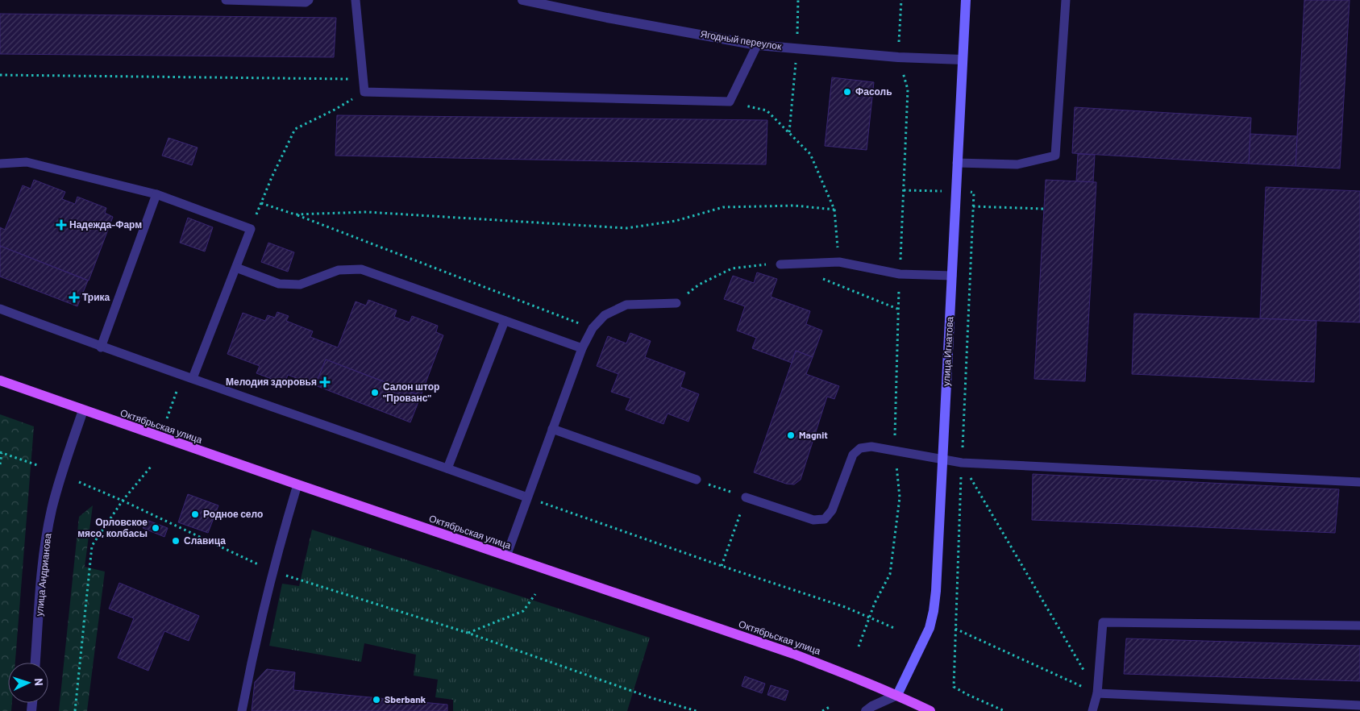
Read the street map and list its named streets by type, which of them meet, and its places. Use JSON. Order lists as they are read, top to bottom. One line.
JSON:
{"streets":{"main road":["улица Игнатова","Октябрьская улица"],"street":["Ягодный переулок","улица Андрианова"]},"crossings":[["Ягодный переулок","улица Игнатова"],["улица Игнатова","Октябрьская улица"],["Октябрьская улица","улица Андрианова"]],"places":{"other":["Фасоль","Салон штор \"Прованс\"","Magnit","Родное село","Орловское мясо, колбасы","Славица","Sberbank"],"health":["Надежда-Фарм","Трика","Мелодия здоровья"]},"north":"right"}
